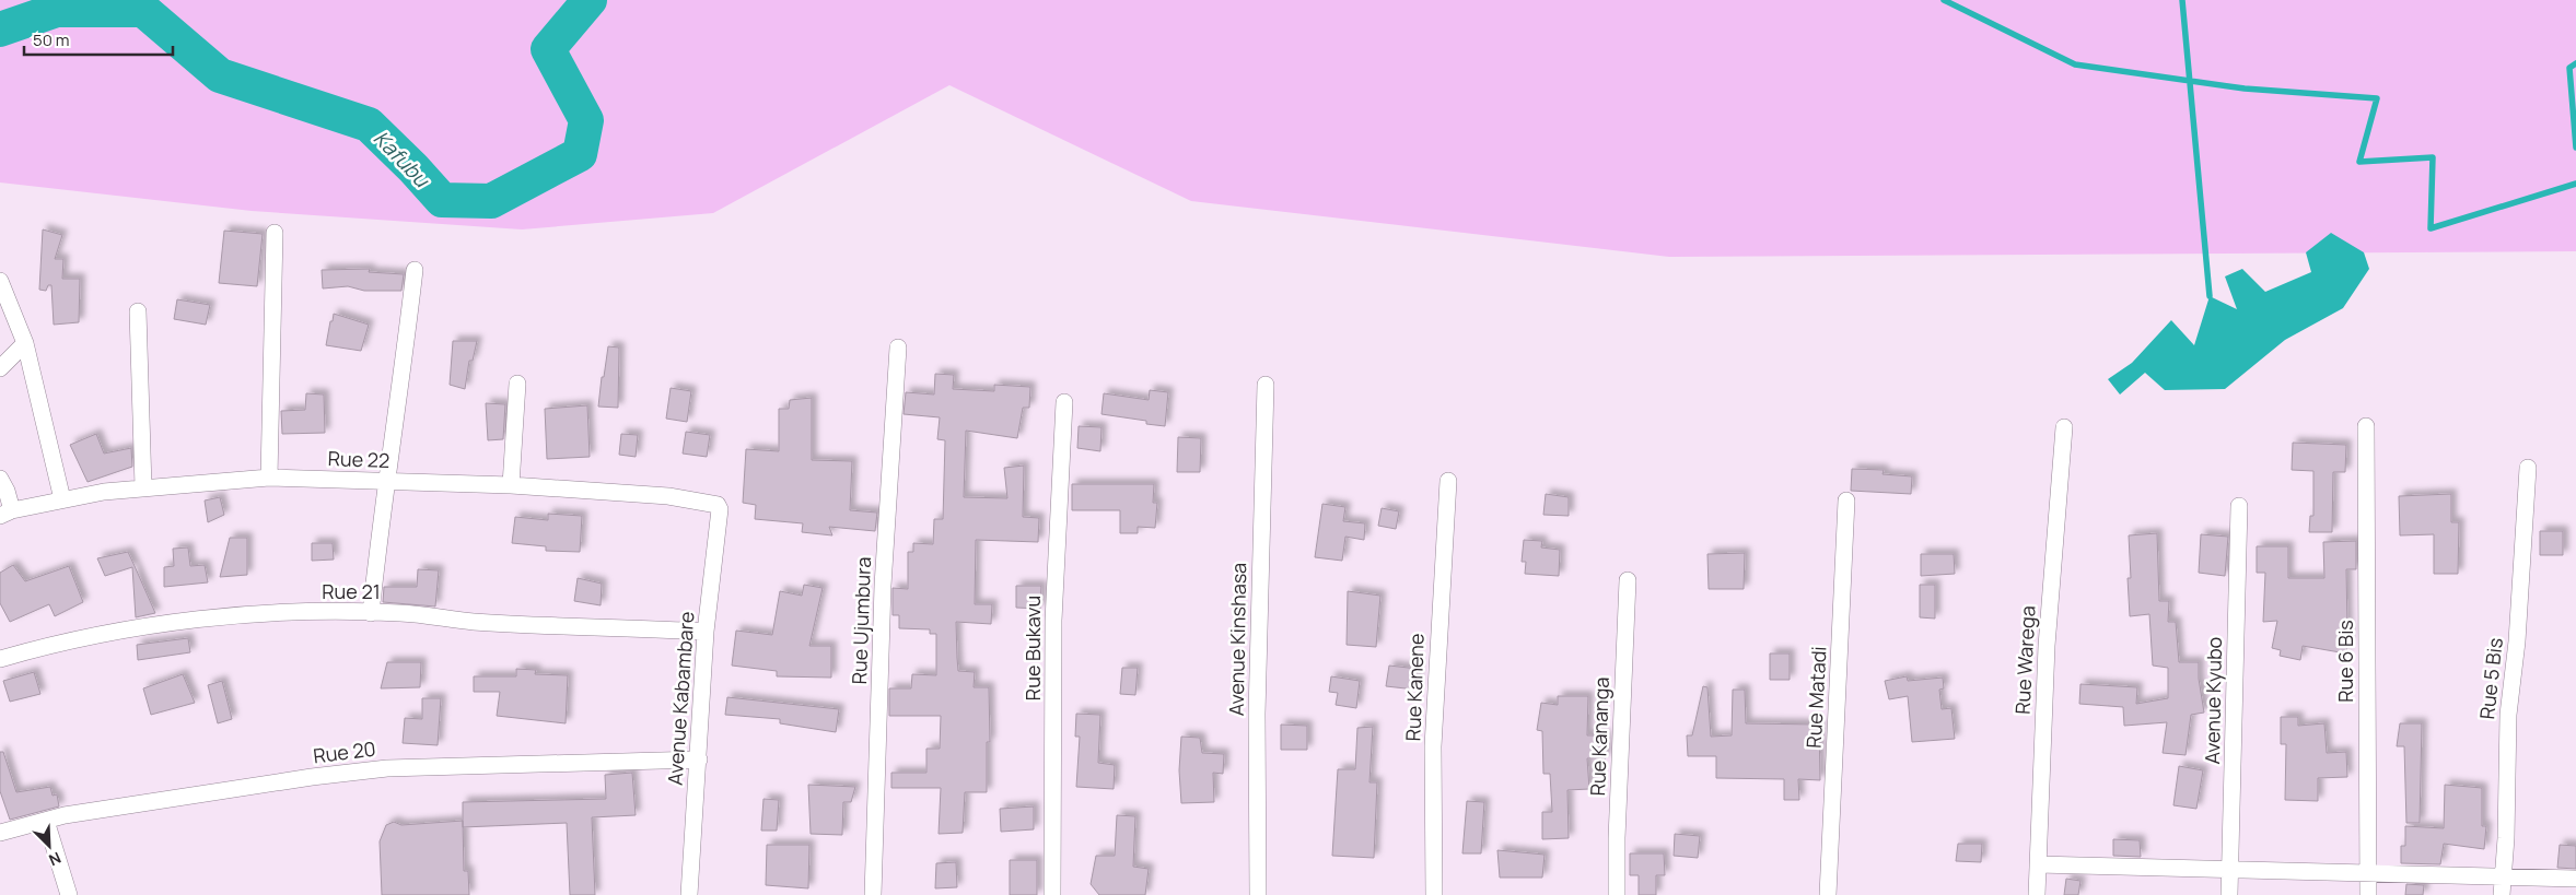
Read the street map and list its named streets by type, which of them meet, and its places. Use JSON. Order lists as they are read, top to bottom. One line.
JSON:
{"streets":{"street":["Rue 22","Rue 21","Rue Ujumbura","Avenue Kinshasa","Rue Bukavu","Rue Warega","Rue 6 Bis","Rue 5 Bis","Rue Kanene","Rue Matadi","Avenue Kabambare","Avenue Kyubo","Rue Kananga","Rue 20"]},"crossings":[["Rue 22","Avenue Kabambare"],["Rue 21","Avenue Kabambare"],["Avenue Kabambare","Rue 20"]],"water":["Kafubu"],"scale_bar":"50 m","north":"bottom right"}
